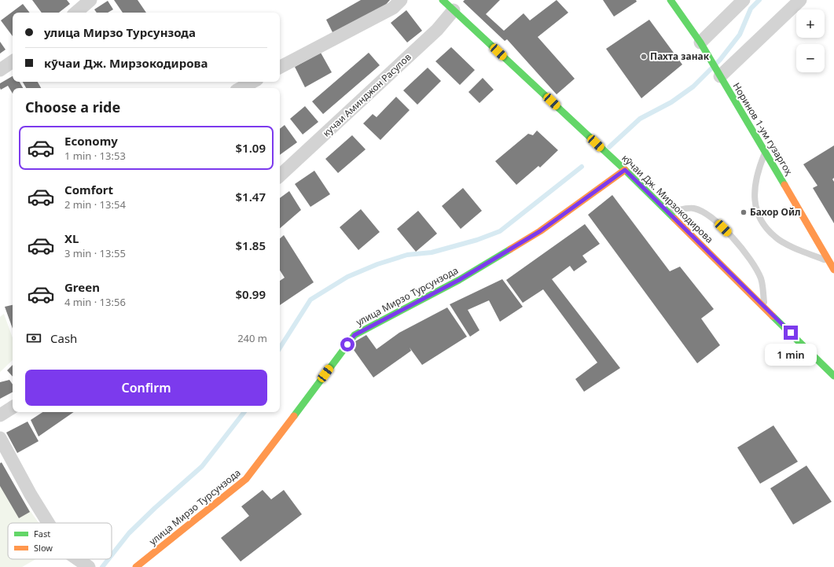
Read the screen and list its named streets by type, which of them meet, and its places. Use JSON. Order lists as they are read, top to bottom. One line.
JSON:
{"streets":{"street":["кучаи Аминджон Расулов","Норинов 1-ум гузаргоҳ","кӯчаи Дж. Мирзокодирова","улица Мирзо Турсунзода"]},"crossings":[["кучаи Аминджон Расулов","кӯчаи Дж. Мирзокодирова"],["кӯчаи Дж. Мирзокодирова","улица Мирзо Турсунзода"]],"places":["Пахта занак","Бахор Ойл"],"legend":["Fast","Slow"],"page":{"map_buttons":["+","−"],"banner":["улица Мирзо Турсунзода","кӯчаи Дж. Мирзокодирова"],"heading":"Choose a ride","list":[{"name":"Economy","note":"1 min · 13:53","value":"$1.09"},{"name":"Comfort","note":"2 min · 13:54","value":"$1.47"},{"name":"XL","note":"3 min · 13:55","value":"$1.85"},{"name":"Green","note":"4 min · 13:56","value":"$0.99"}],"pay":["Cash","240 m"],"bubble":"1 min","buttons":"Confirm"}}
